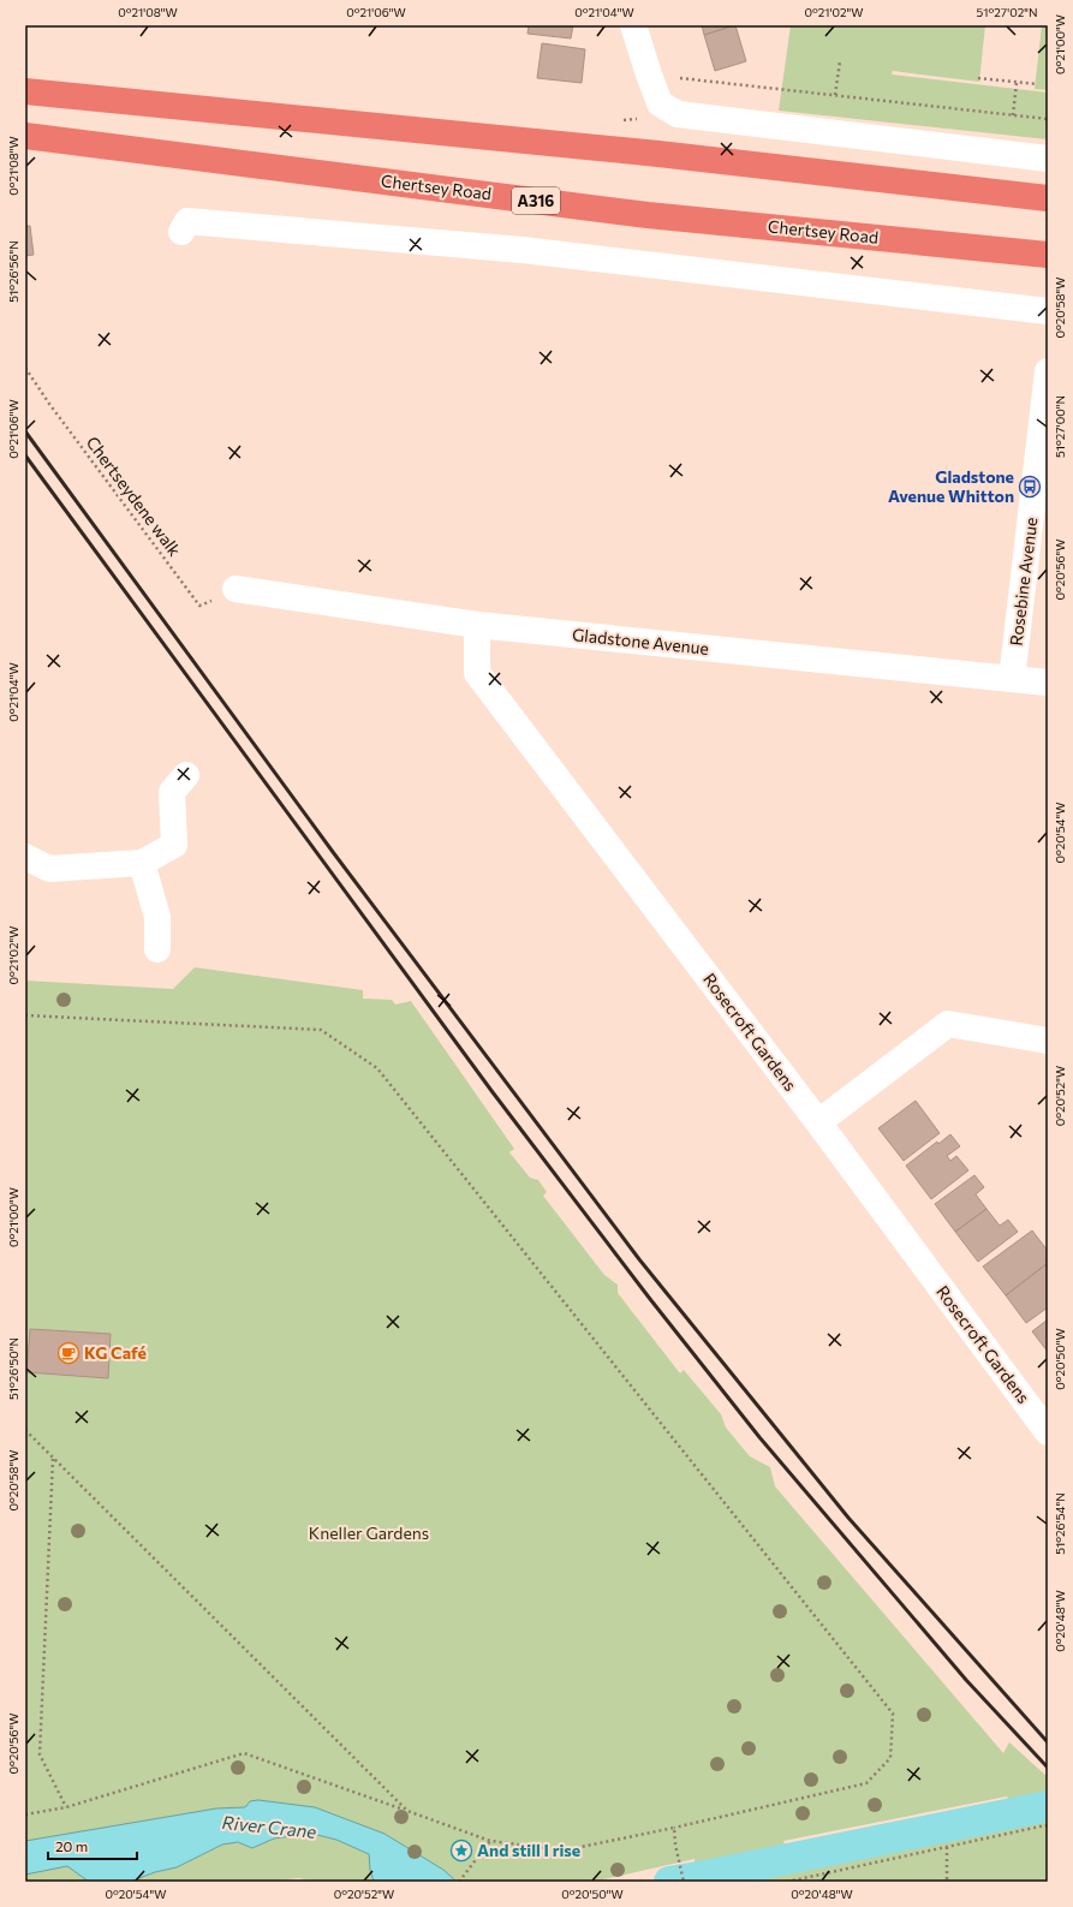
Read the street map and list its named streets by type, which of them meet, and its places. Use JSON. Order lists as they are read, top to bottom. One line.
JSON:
{"streets":{"highway":["Chertsey Road","A316"],"street":["Rosebine Avenue","Gladstone Avenue","Rosecroft Gardens"],"path":["Chertseydene walk"]},"crossings":[["Chertseydene walk","Gladstone Avenue"],["Rosebine Avenue","Gladstone Avenue"],["Gladstone Avenue","Rosecroft Gardens"]],"water":["River Crane"],"parks":["Kneller Gardens"],"places":{"bus stop":["Gladstone Avenue Whitton"],"cafe":["KG Café"],"place":["And still I rise"]},"scale_bar":"20 m","coordinates":["0°21'08\"W","0°21'06\"W","0°21'04\"W","0°21'02\"W","51°27'02\"N","0°21'00\"W","51°26'56\"N","0°20'58\"W","51°27'00\"N","0°20'56\"W","0°20'54\"W","0°20'52\"W","0°20'50\"W","51°26'50\"N","51°26'54\"N","0°20'48\"W"]}
